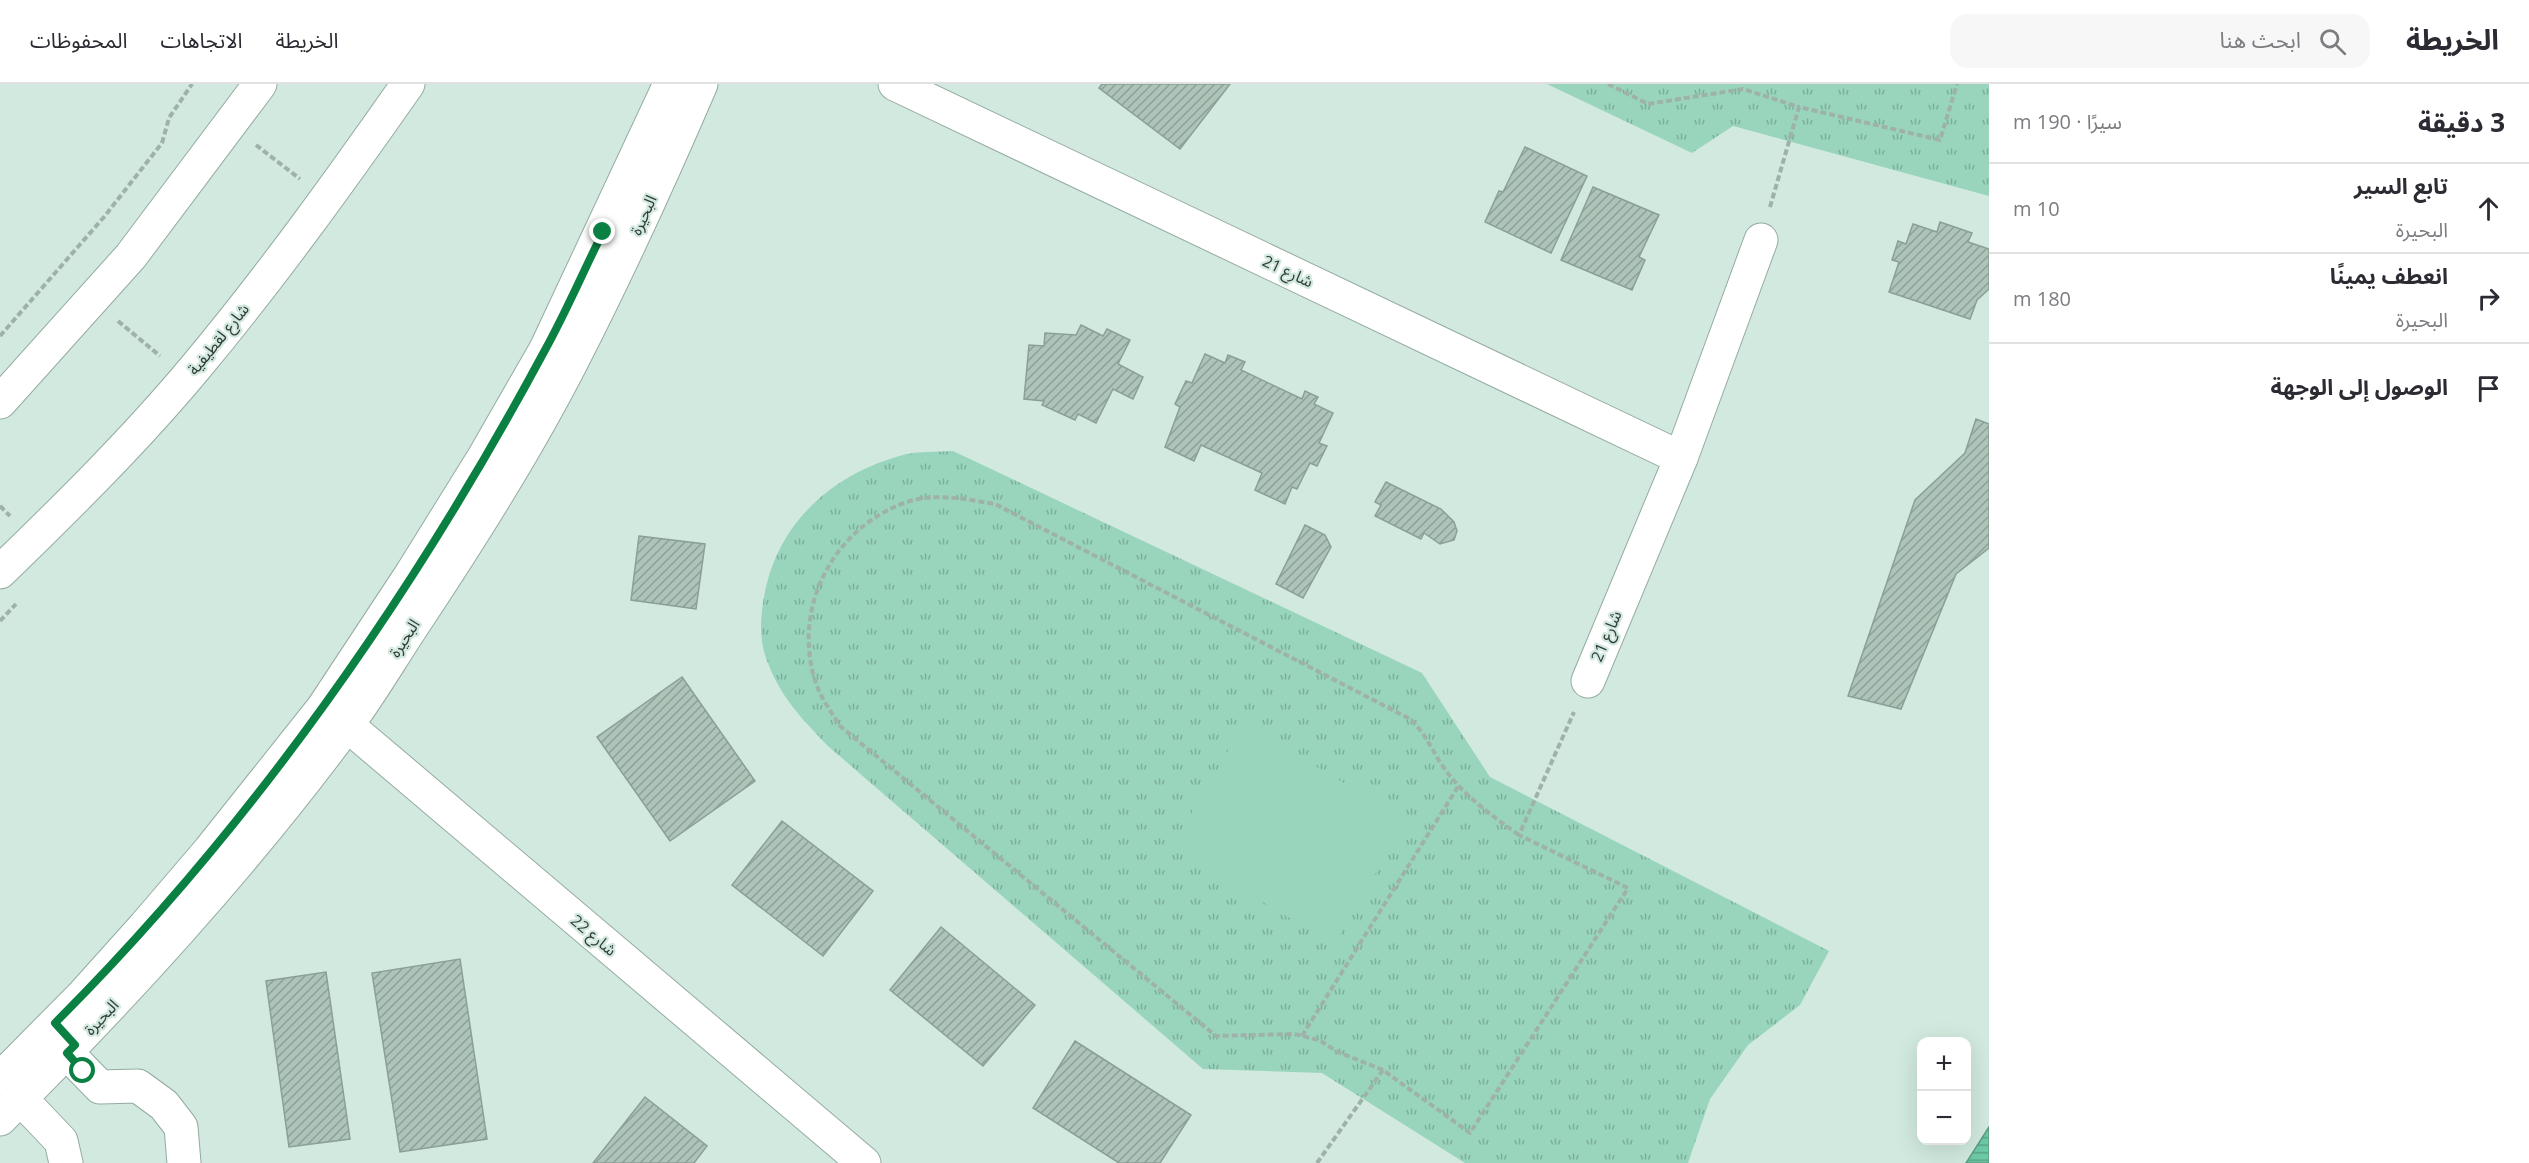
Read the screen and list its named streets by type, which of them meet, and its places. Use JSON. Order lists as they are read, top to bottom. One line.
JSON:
{"streets":{"street":["البحيرة","شارع 21","شارع لقطيفية","شارع 22"]},"crossings":[["البحيرة","شارع 22"]],"page":{"header":"الخريطة","search":"ابحث هنا","nav":["الخريطة","الاتجاهات","المحفوظات"],"heading":["3 دقيقة","سيرًا · 190 m"],"list":[["تابع السير","البحيرة","10 m"],["انعطف يمينًا","البحيرة","180 m"],"الوصول إلى الوجهة"],"map_buttons":["+","−"]}}
